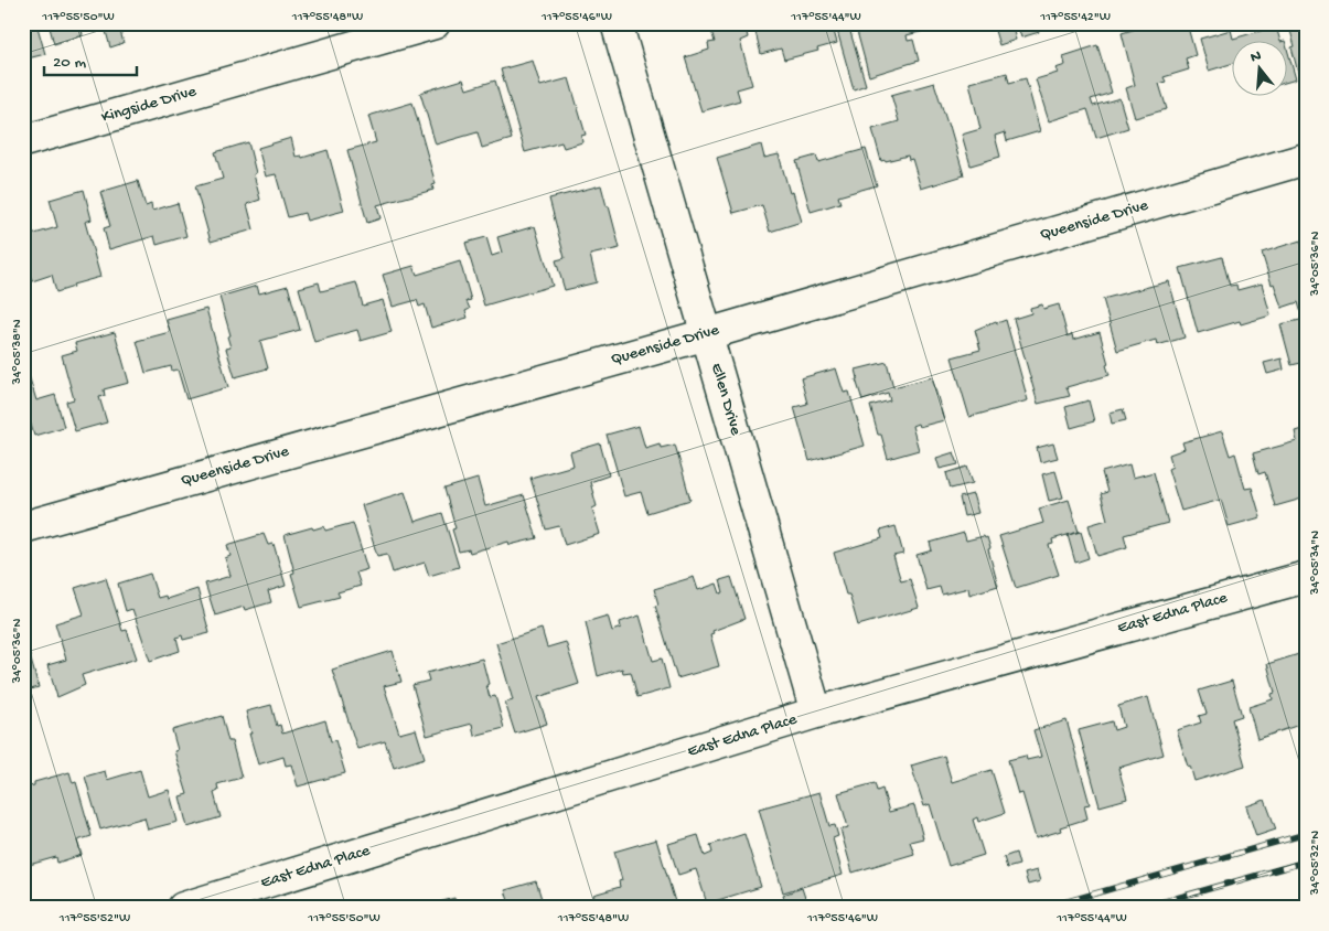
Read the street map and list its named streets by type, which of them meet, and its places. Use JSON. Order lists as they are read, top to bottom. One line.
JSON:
{"streets":{"street":["Kingside Drive","Queenside Drive","Ellen Drive","East Edna Place"]},"crossings":[["Queenside Drive","Ellen Drive"],["Ellen Drive","East Edna Place"]],"scale_bar":"20 m","north":"top","coordinates":["117°55'50\"W","117°55'48\"W","117°55'46\"W","117°55'44\"W","117°55'42\"W","34°05'36\"N","34°05'38\"N","34°05'34\"N","34°05'32\"N","117°55'52\"W"]}
